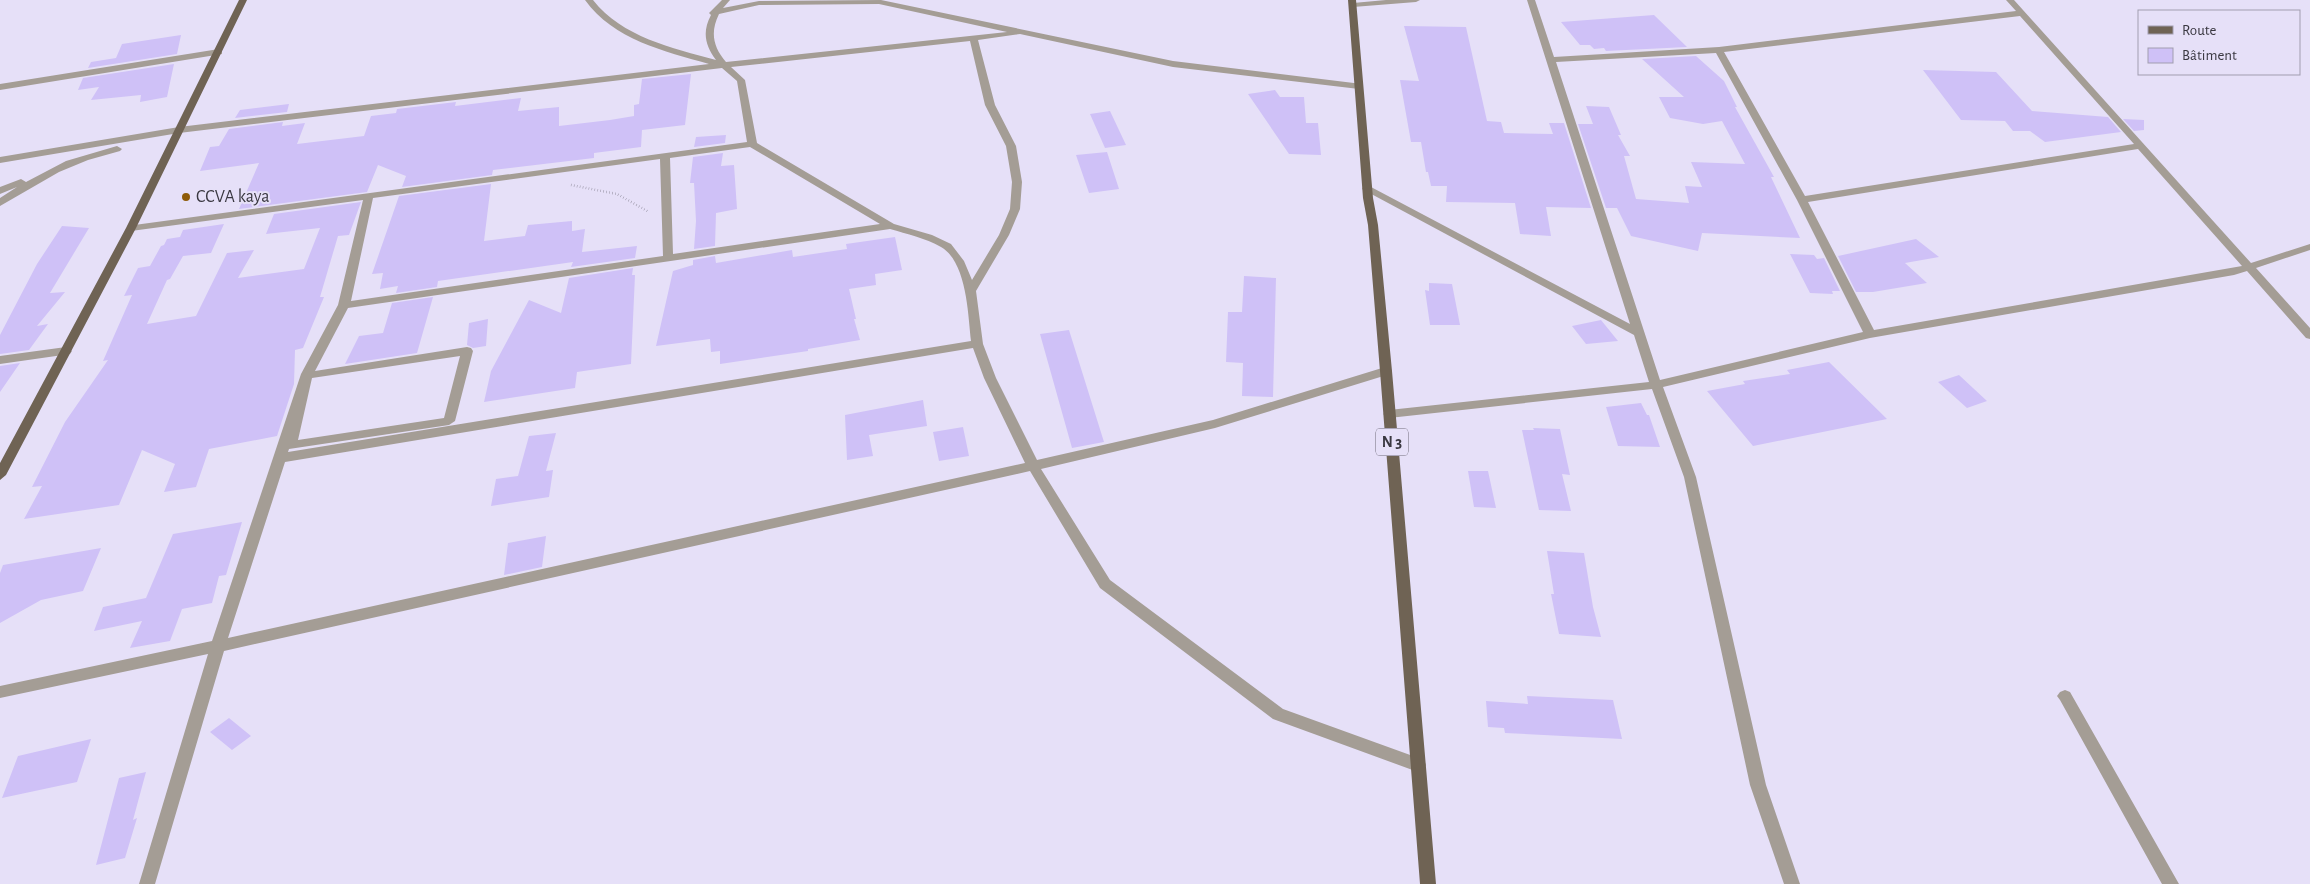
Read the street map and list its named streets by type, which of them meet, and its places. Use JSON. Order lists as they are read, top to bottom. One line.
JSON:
{"streets":{"main road":["N 3"]},"places":["CCVA kaya"],"legend":["Route","Bâtiment"]}
